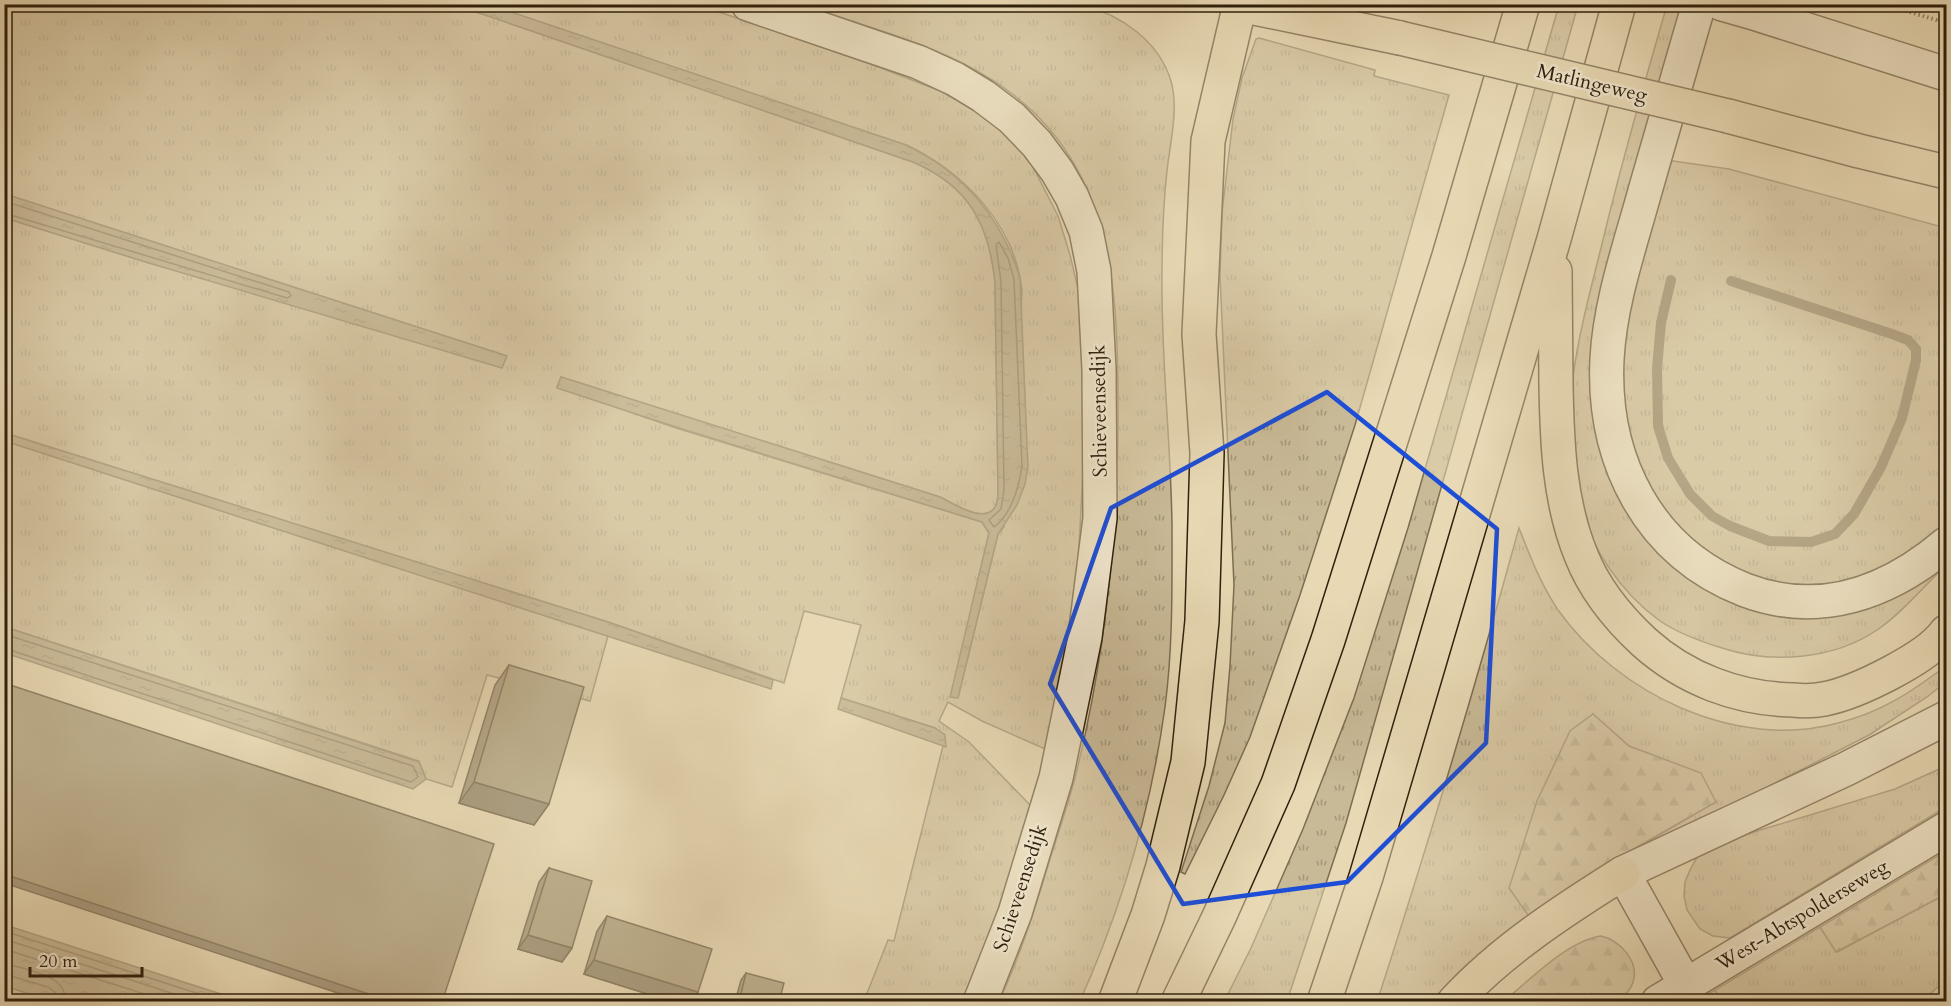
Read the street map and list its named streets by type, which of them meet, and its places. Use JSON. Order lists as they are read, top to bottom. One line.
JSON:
{"streets":{"highway":["Matlingeweg"],"street":["Schieveensedijk","West-Abtspolderseweg"]},"scale_bar":"20 m"}
